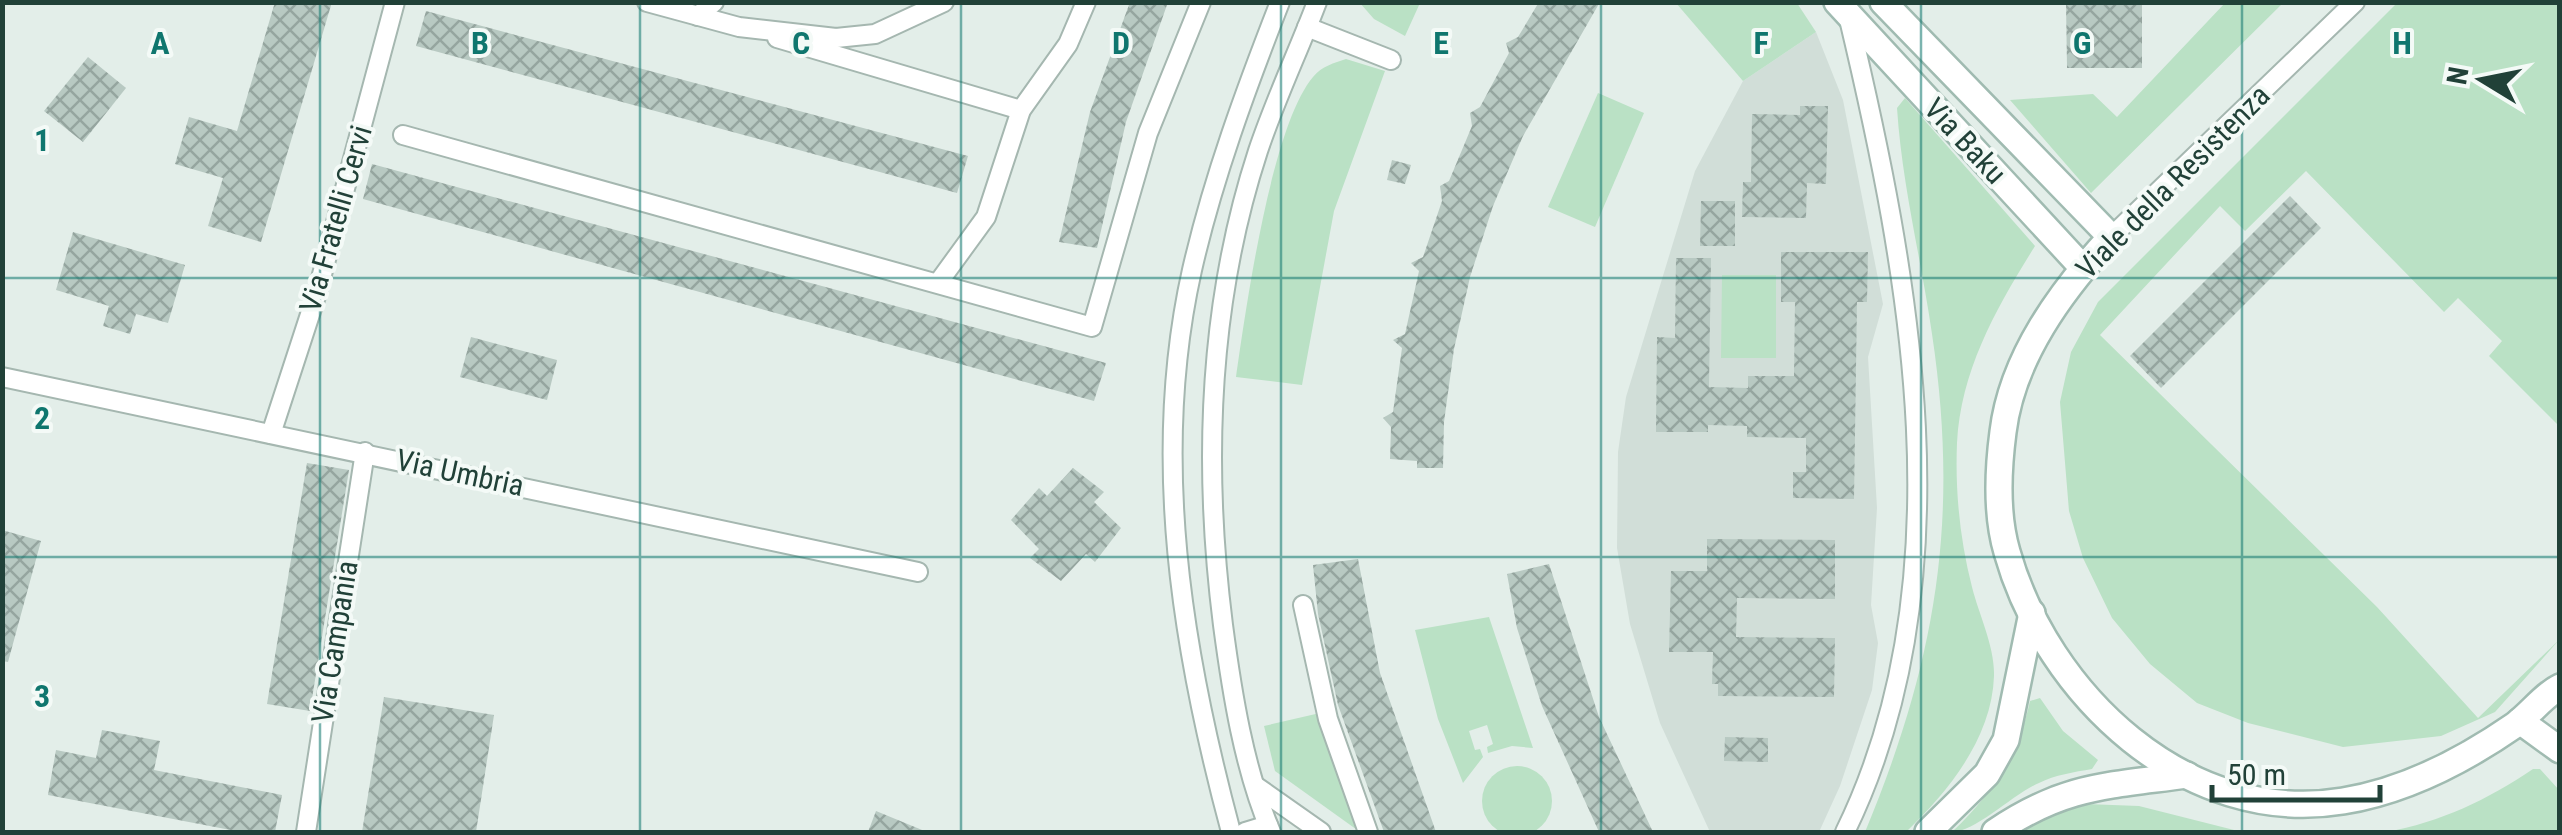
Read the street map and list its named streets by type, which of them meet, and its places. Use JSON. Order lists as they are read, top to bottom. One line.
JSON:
{"streets":{"main road":["Via Baku","Viale della Resistenza"],"street":["Via Fratelli Cervi","Via Umbria","Via Campania"]},"crossings":[["Via Baku","Viale della Resistenza"],["Via Fratelli Cervi","Via Umbria"],["Via Umbria","Via Campania"]],"scale_bar":"50 m","north":"left","grid":{"columns":["A","B","C","D","E","F","G","H"],"rows":["1","2","3"]}}
